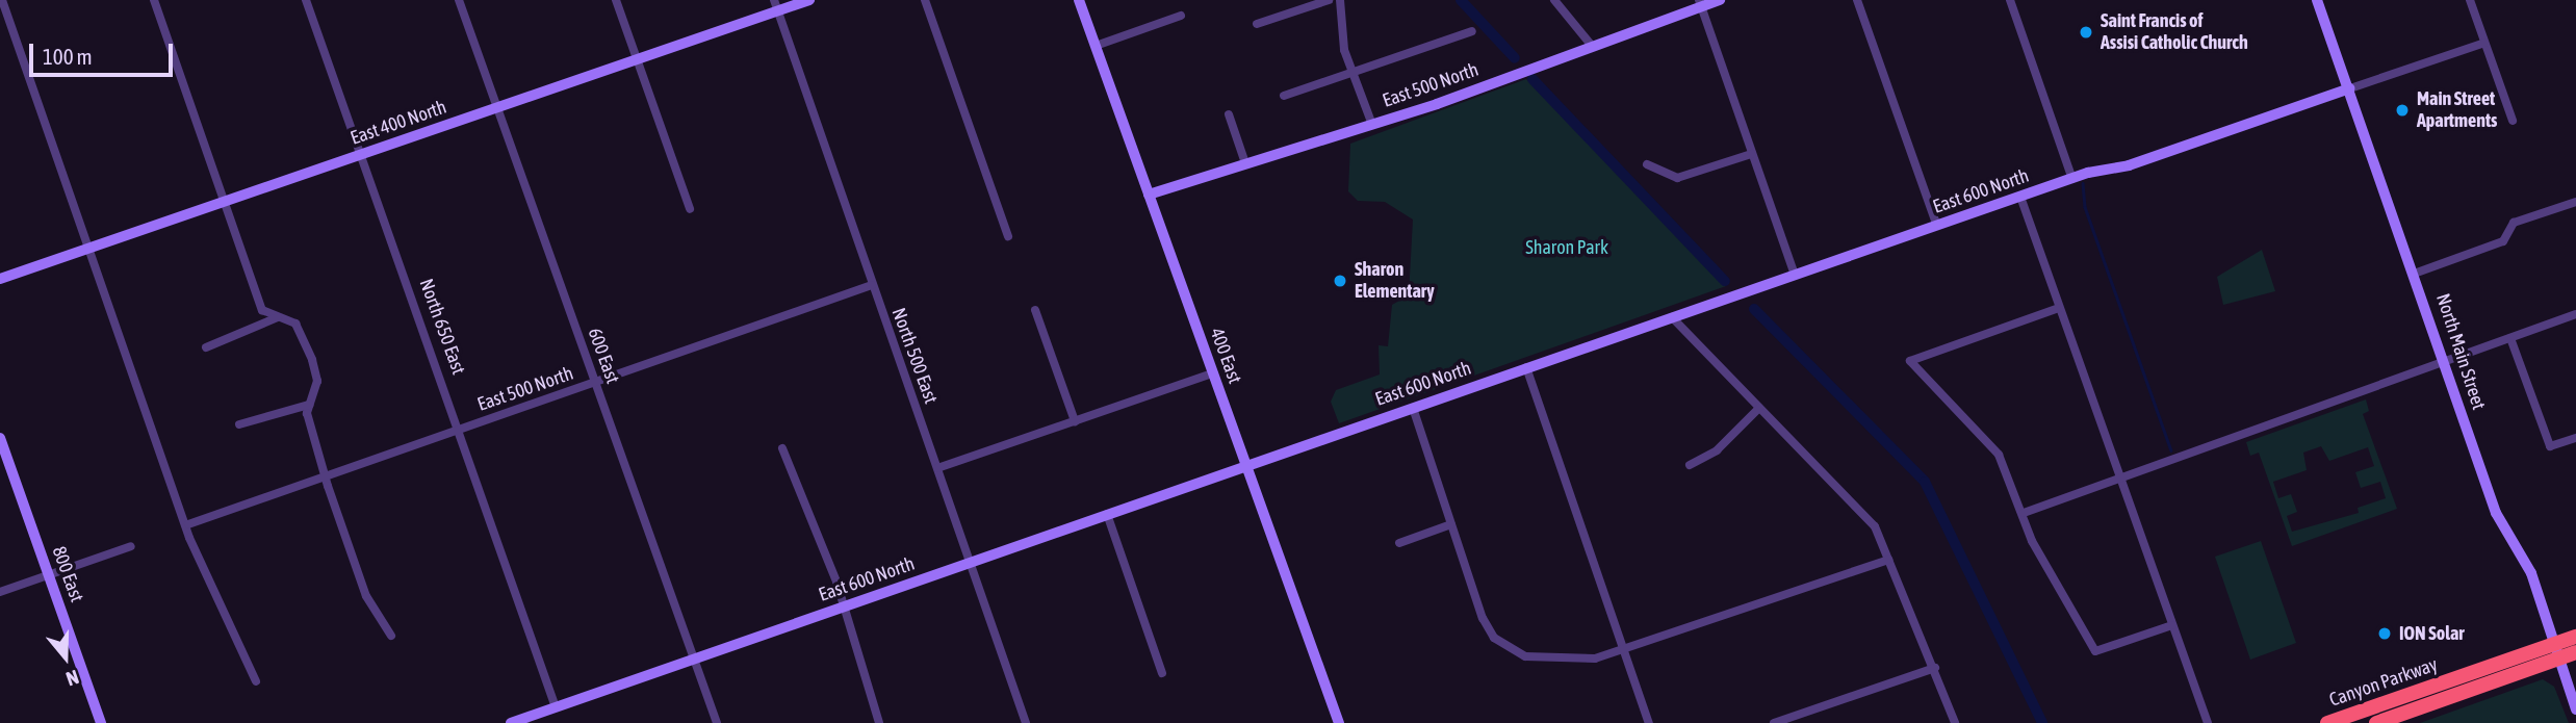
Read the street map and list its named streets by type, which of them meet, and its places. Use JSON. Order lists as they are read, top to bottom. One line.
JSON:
{"streets":{"highway":["Canyon Parkway"],"street":["East 500 North","East 400 North","East 600 North","North 650 East","North Main Street","600 East","North 500 East","400 East","800 East"]},"crossings":[["East 500 North","North 650 East"],["East 500 North","600 East"],["East 500 North","North 500 East"],["East 500 North","400 East"],["East 400 North","North 650 East"],["East 400 North","600 East"],["East 400 North","North 500 East"],["East 600 North","North 650 East"],["East 600 North","North Main Street"],["East 600 North","600 East"],["East 600 North","North 500 East"],["East 600 North","400 East"],["North Main Street","Canyon Parkway"]],"parks":["Sharon Park"],"places":["Saint Francis of Assisi Catholic Church","Main Street Apartments","Sharon Elementary","ION Solar"],"scale_bar":"100 m","north":"bottom"}
